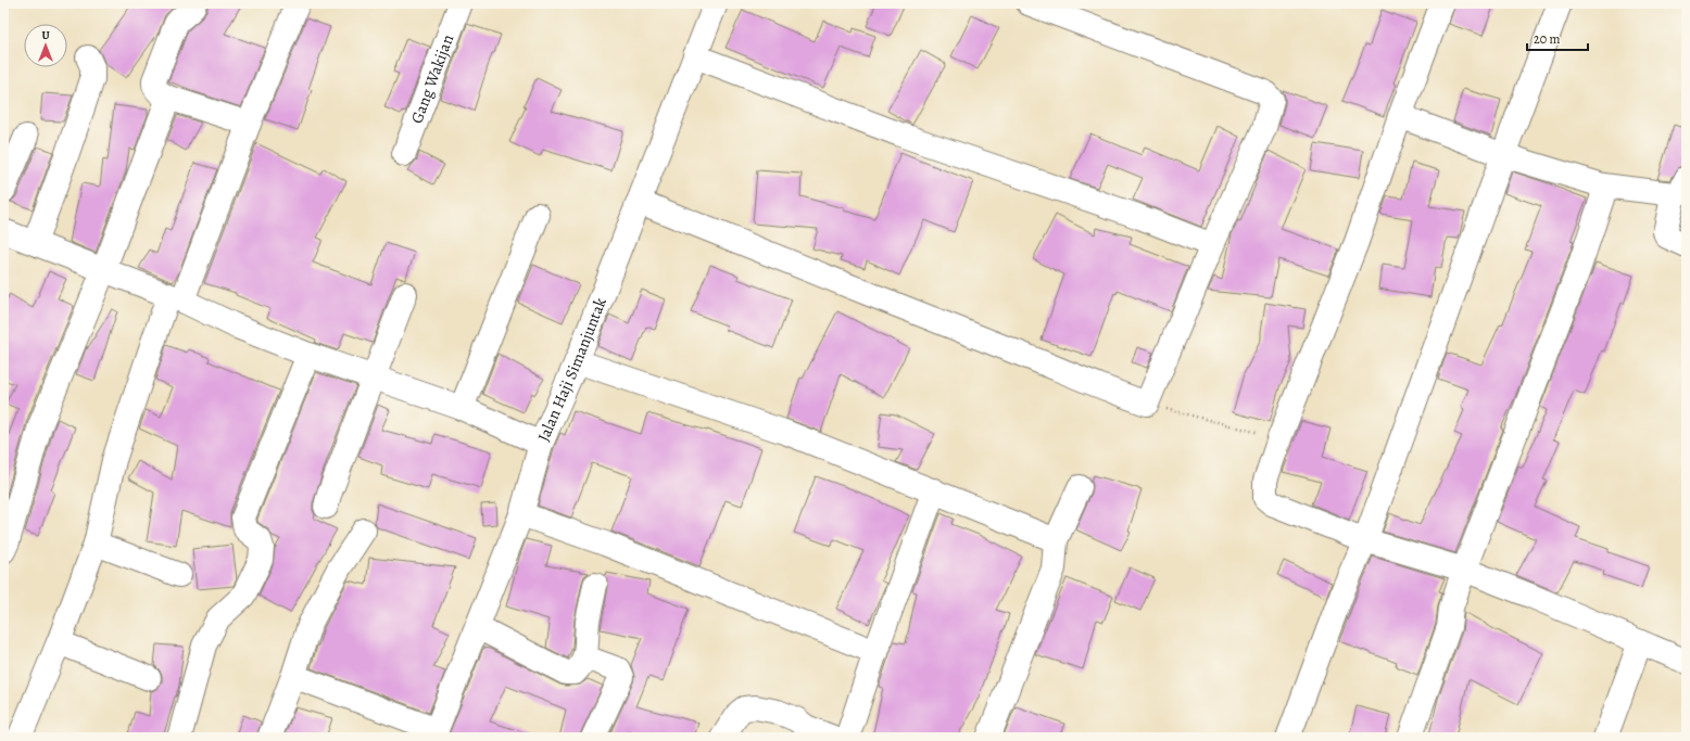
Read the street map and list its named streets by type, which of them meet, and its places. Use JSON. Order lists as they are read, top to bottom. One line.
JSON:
{"streets":{"street":["Gang Wakijan","Jalan Haji Simanjuntak"]},"scale_bar":"20 m","north":"top"}
